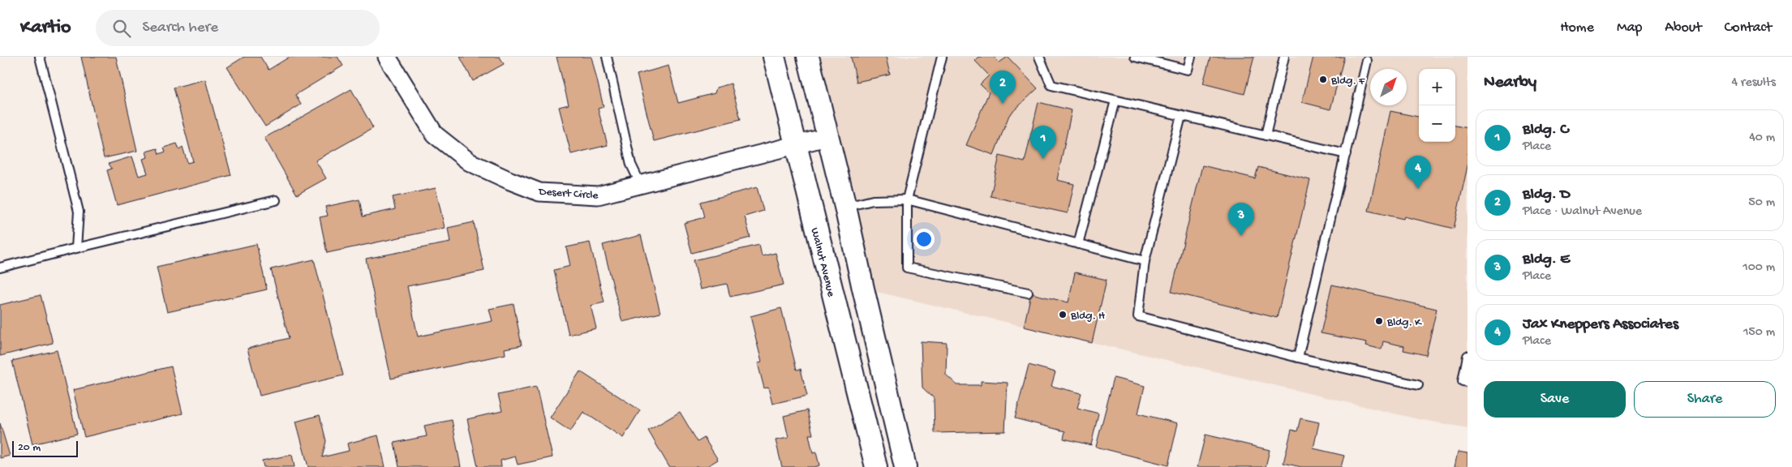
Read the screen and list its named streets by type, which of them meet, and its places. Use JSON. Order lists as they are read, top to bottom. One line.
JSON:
{"streets":{"street":["Desert Circle","Walnut Avenue"]},"crossings":[["Desert Circle","Walnut Avenue"]],"places":["Bldg. F","Bldg. H","Bldg. K"],"scale_bar":"20 m","north":"top right","page":{"header":"Kartio","search":"Search here","nav":["Home","Map","About","Contact"],"heading":["Nearby","4 results"],"map_buttons":["+","−"],"pins":["2","1","4","3"],"list":[{"mark":"1","name":"Bldg. C","note":"Place","value":"40 m"},{"mark":"2","name":"Bldg. D","note":"Place · Walnut Avenue","value":"50 m"},{"mark":"3","name":"Bldg. E","note":"Place","value":"100 m"},{"mark":"4","name":"Jax Kneppers Associates","note":"Place","value":"150 m"}],"buttons":["Save","Share"],"scale":"20 m"}}
